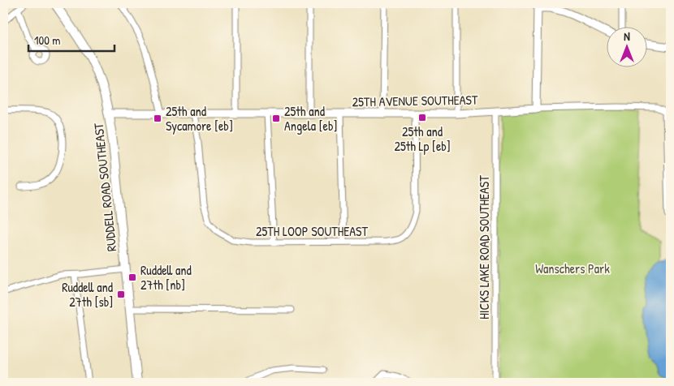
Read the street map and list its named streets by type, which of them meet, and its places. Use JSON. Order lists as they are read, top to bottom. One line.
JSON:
{"streets":{"main road":["RUDDELL ROAD SOUTHEAST"],"street":["25TH AVENUE SOUTHEAST","25TH LOOP SOUTHEAST","HICKS LAKE ROAD SOUTHEAST"]},"crossings":[["25TH AVENUE SOUTHEAST","RUDDELL ROAD SOUTHEAST"],["25TH AVENUE SOUTHEAST","25TH LOOP SOUTHEAST"],["25TH AVENUE SOUTHEAST","HICKS LAKE ROAD SOUTHEAST"]],"parks":["Wanschers Park"],"places":{"transit":["25th and 25th Lp [eb]","25th and Sycamore [eb]","25th and Angela [eb]","Ruddell and 27th [nb]","Ruddell and 27th [sb]"]},"scale_bar":"100 m","north":"top"}
